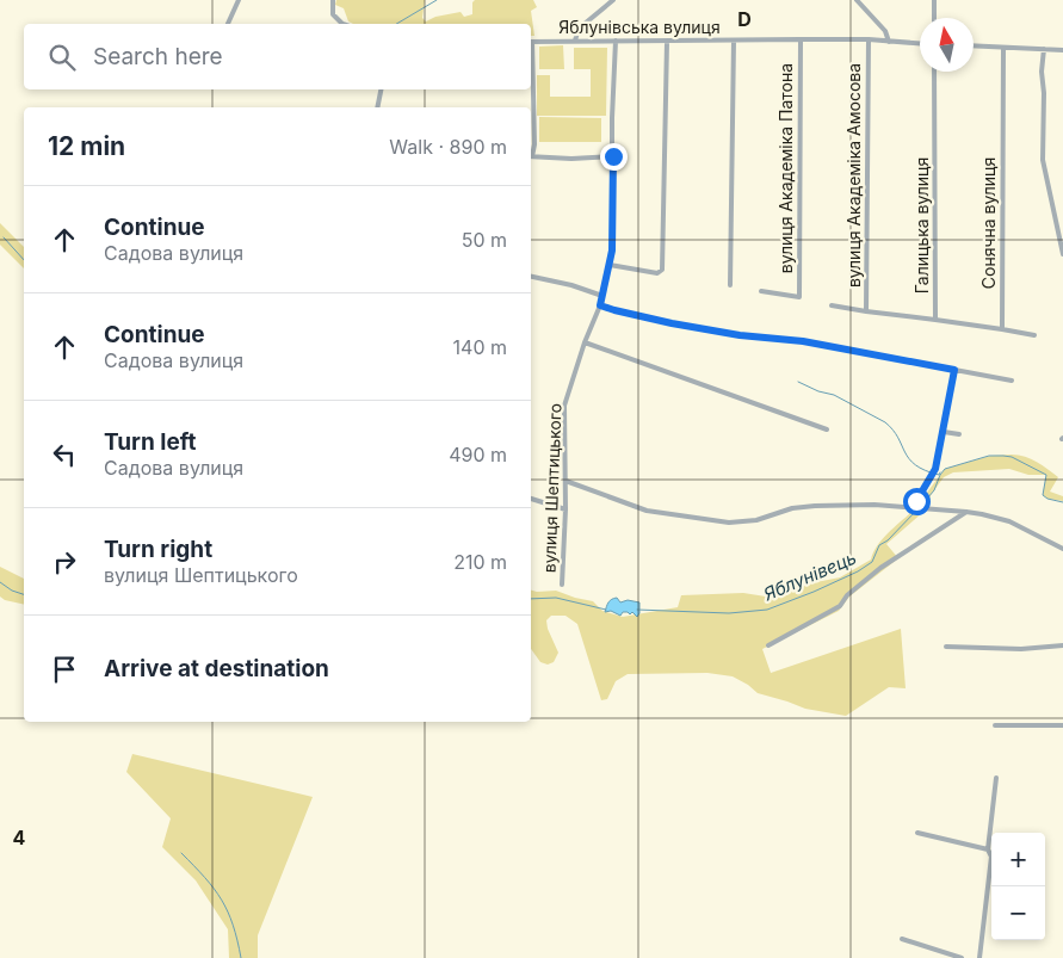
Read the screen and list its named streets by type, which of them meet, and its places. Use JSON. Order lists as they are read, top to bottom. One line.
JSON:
{"streets":{"street":["Яблунівська вулиця","вулиця Академіка Патона","вулиця Академіка Амосова","Сонячна вулиця","Галицька вулиця","вулиця Шептицького"]},"crossings":[["Яблунівська вулиця","вулиця Академіка Патона"],["Яблунівська вулиця","вулиця Академіка Амосова"],["Яблунівська вулиця","вулиця Шептицького"],["вулиця Академіка Амосова","Галицька вулиця"]],"water":["Яблунівець"],"north":"top","page":{"search":"Search here","heading":["12 min","Walk · 890 m"],"list":[["Continue","Садова вулиця","50 m"],["Continue","Садова вулиця","140 m"],["Turn left","Садова вулиця","490 m"],["Turn right","вулиця Шептицького","210 m"],"Arrive at destination"],"map_buttons":["+","−"]},"grid":{"columns":["D"],"rows":["4"]}}
